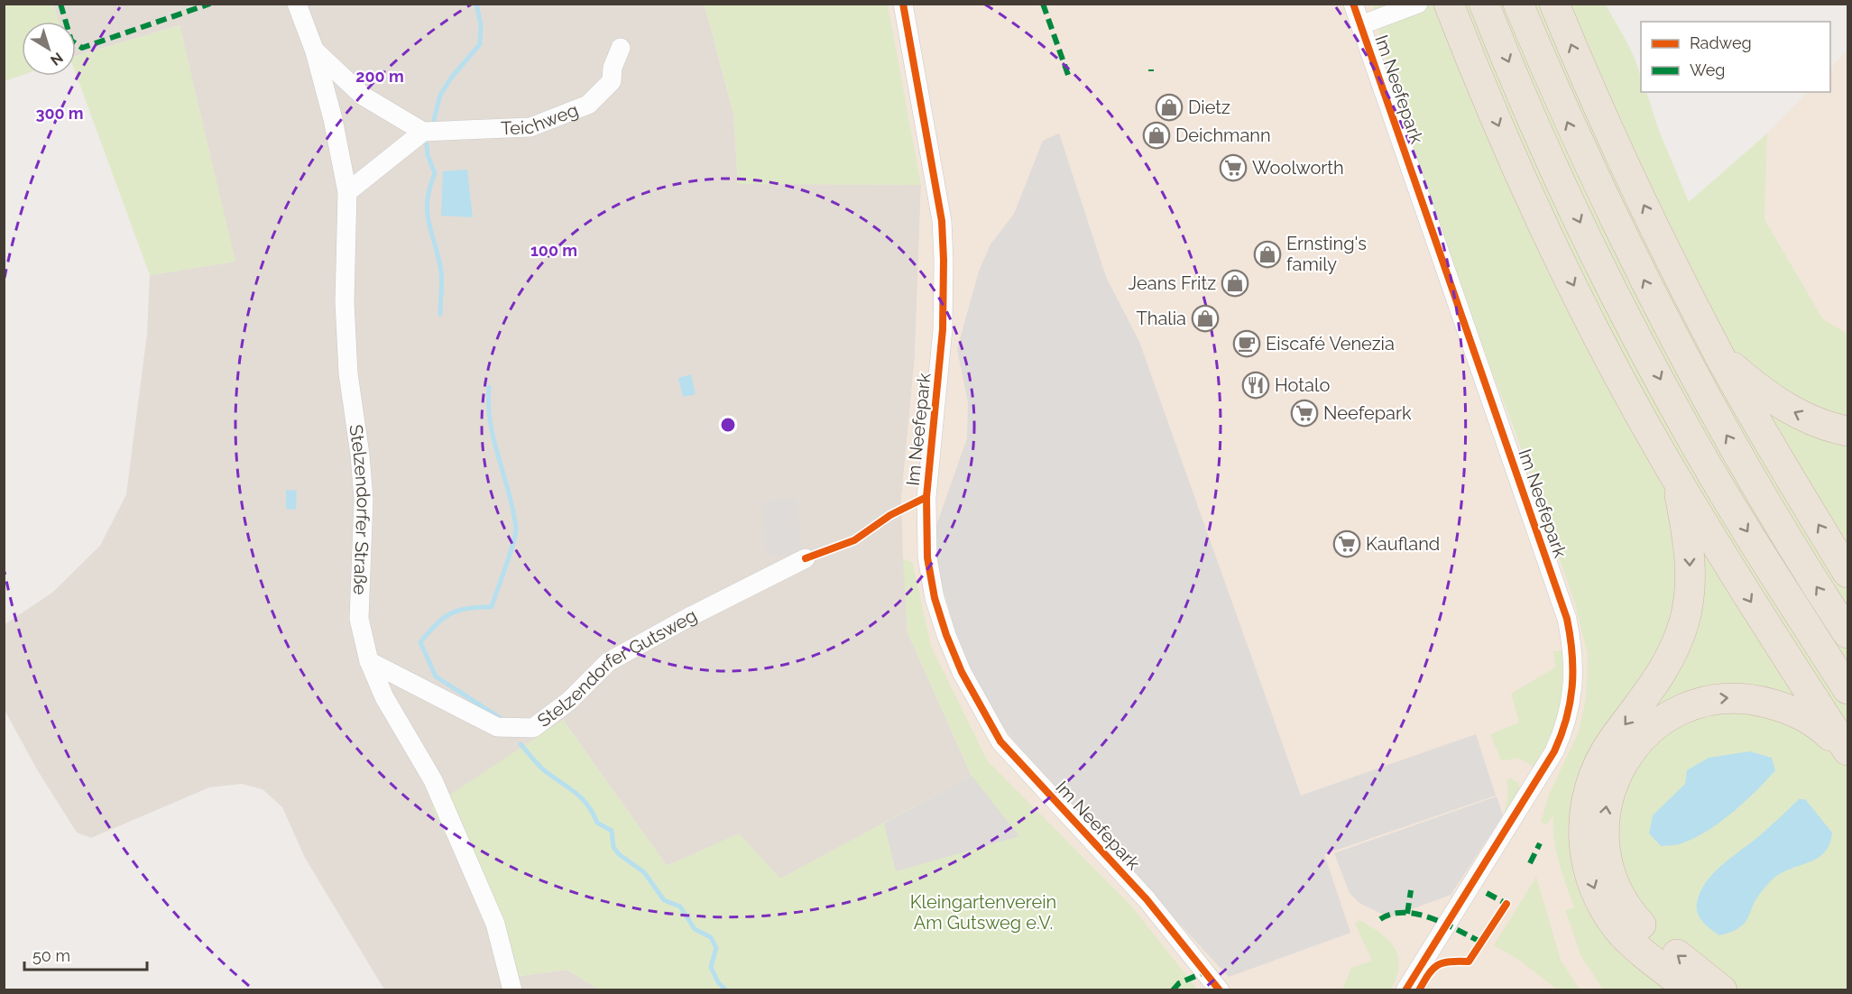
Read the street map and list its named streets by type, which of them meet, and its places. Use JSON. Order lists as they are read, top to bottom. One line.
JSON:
{"streets":{"street":["Im Neefepark","Teichweg","Stelzendorfer Straße","Stelzendorfer Gutsweg"]},"crossings":[["Stelzendorfer Straße","Stelzendorfer Gutsweg"]],"parks":["Kleingartenverein Am Gutsweg e.V."],"places":{"shop":["Dietz","Deichmann","Ernsting's family","Jeans Fritz","Thalia"],"supermarket":["Woolworth","Neefepark","Kaufland"],"cafe":["Eiscafé Venezia"],"restaurant":["Hotalo"]},"legend":["Radweg","Weg"],"scale_bar":"50 m","north":"bottom right","rings":["200 m","300 m","100 m"]}
